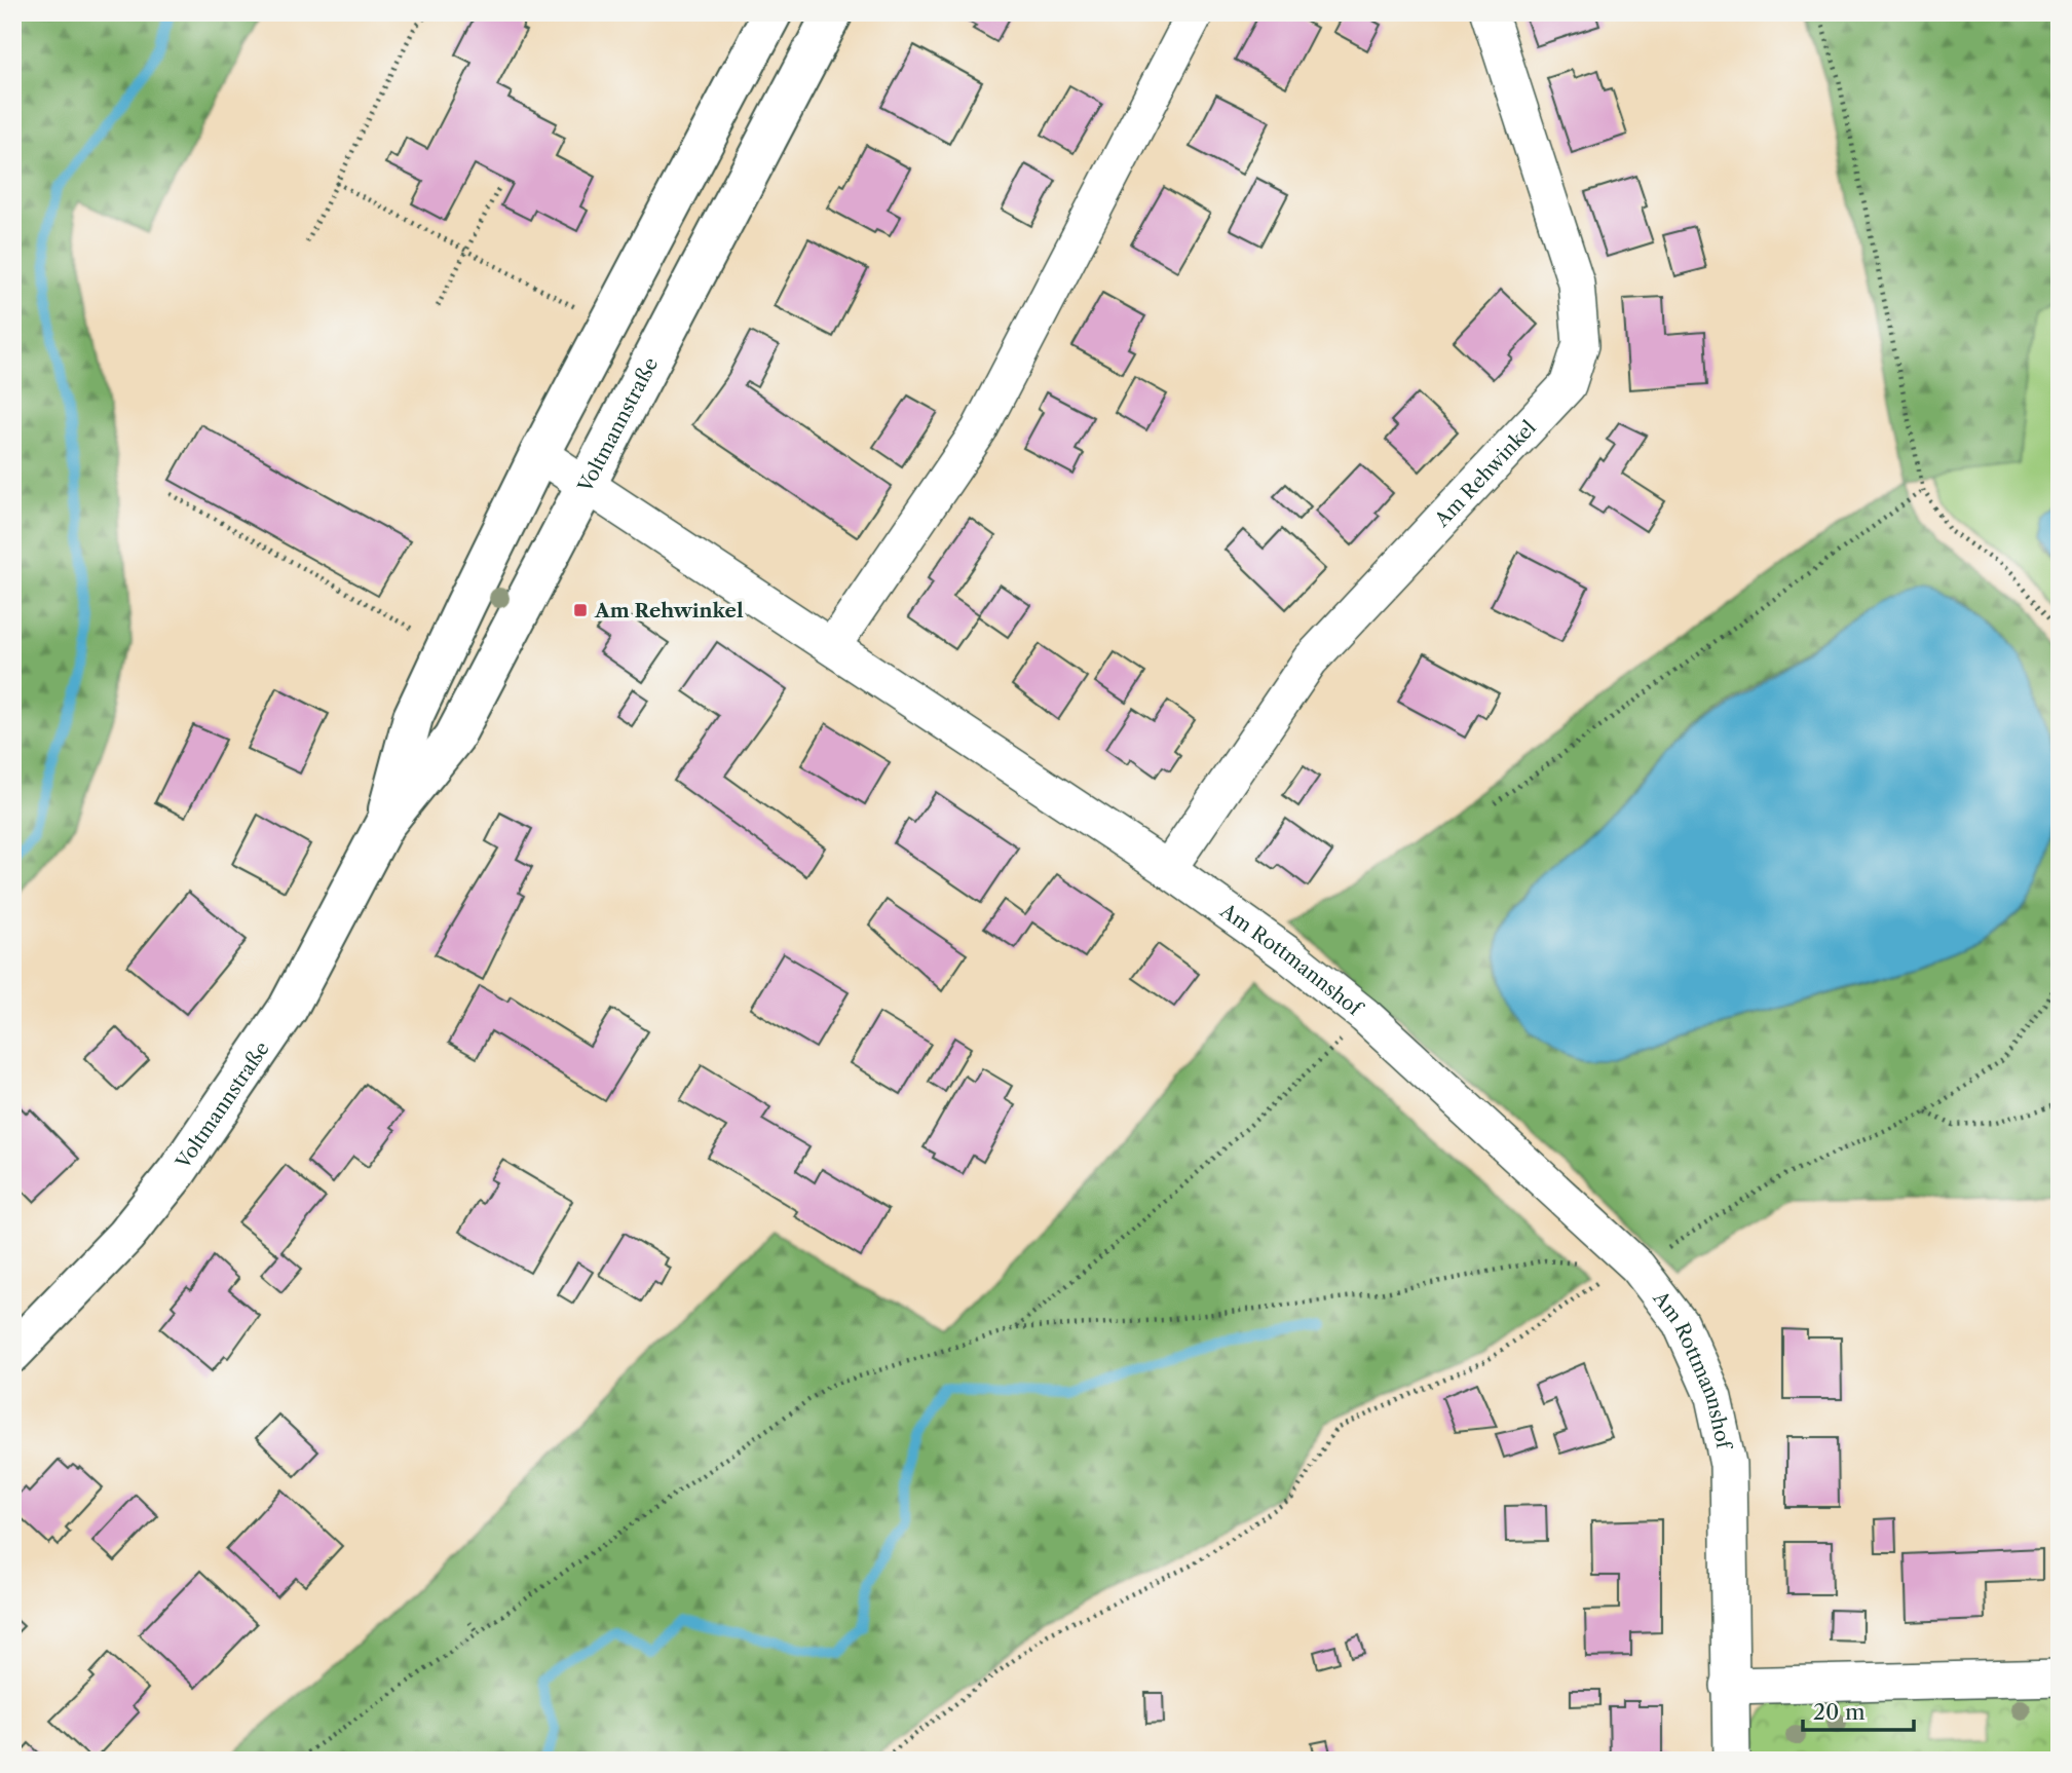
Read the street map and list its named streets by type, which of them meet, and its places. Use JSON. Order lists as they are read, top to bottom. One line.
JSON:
{"streets":{"street":["Voltmannstraße","Am Rehwinkel","Am Rottmannshof"]},"crossings":[["Voltmannstraße","Am Rottmannshof"],["Am Rehwinkel","Am Rottmannshof"]],"places":{"transit":["Am Rehwinkel"]},"scale_bar":"20 m"}
